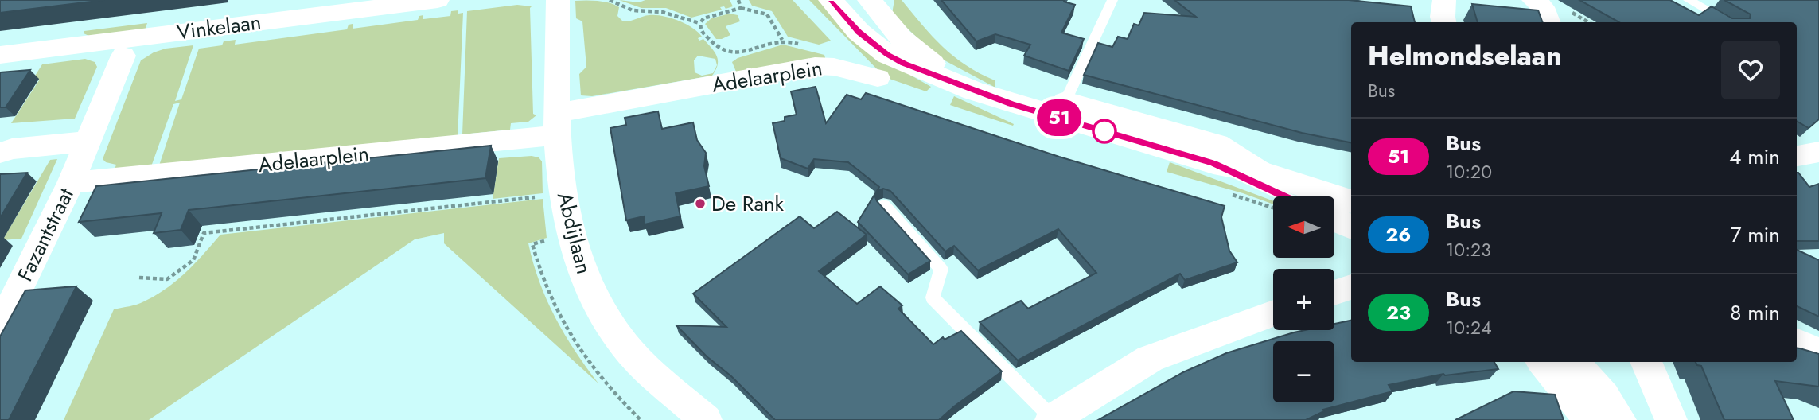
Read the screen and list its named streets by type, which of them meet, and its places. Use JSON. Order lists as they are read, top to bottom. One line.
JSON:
{"streets":{"street":["Vinkelaan","Adelaarplein","Abdijlaan","Fazantstraat"]},"crossings":[["Adelaarplein","Abdijlaan"],["Adelaarplein","Fazantstraat"]],"places":["De Rank"],"lines":["bus line 51"],"north":"left","page":{"on_map":"51","heading":["Helmondselaan","Bus"],"list":[{"mark":"51","name":"Bus","note":"10:20","value":"4 min"},{"mark":"26","name":"Bus","note":"10:23","value":"7 min"},{"mark":"23","name":"Bus","note":"10:24","value":"8 min"}],"map_buttons":["+","−"]}}
